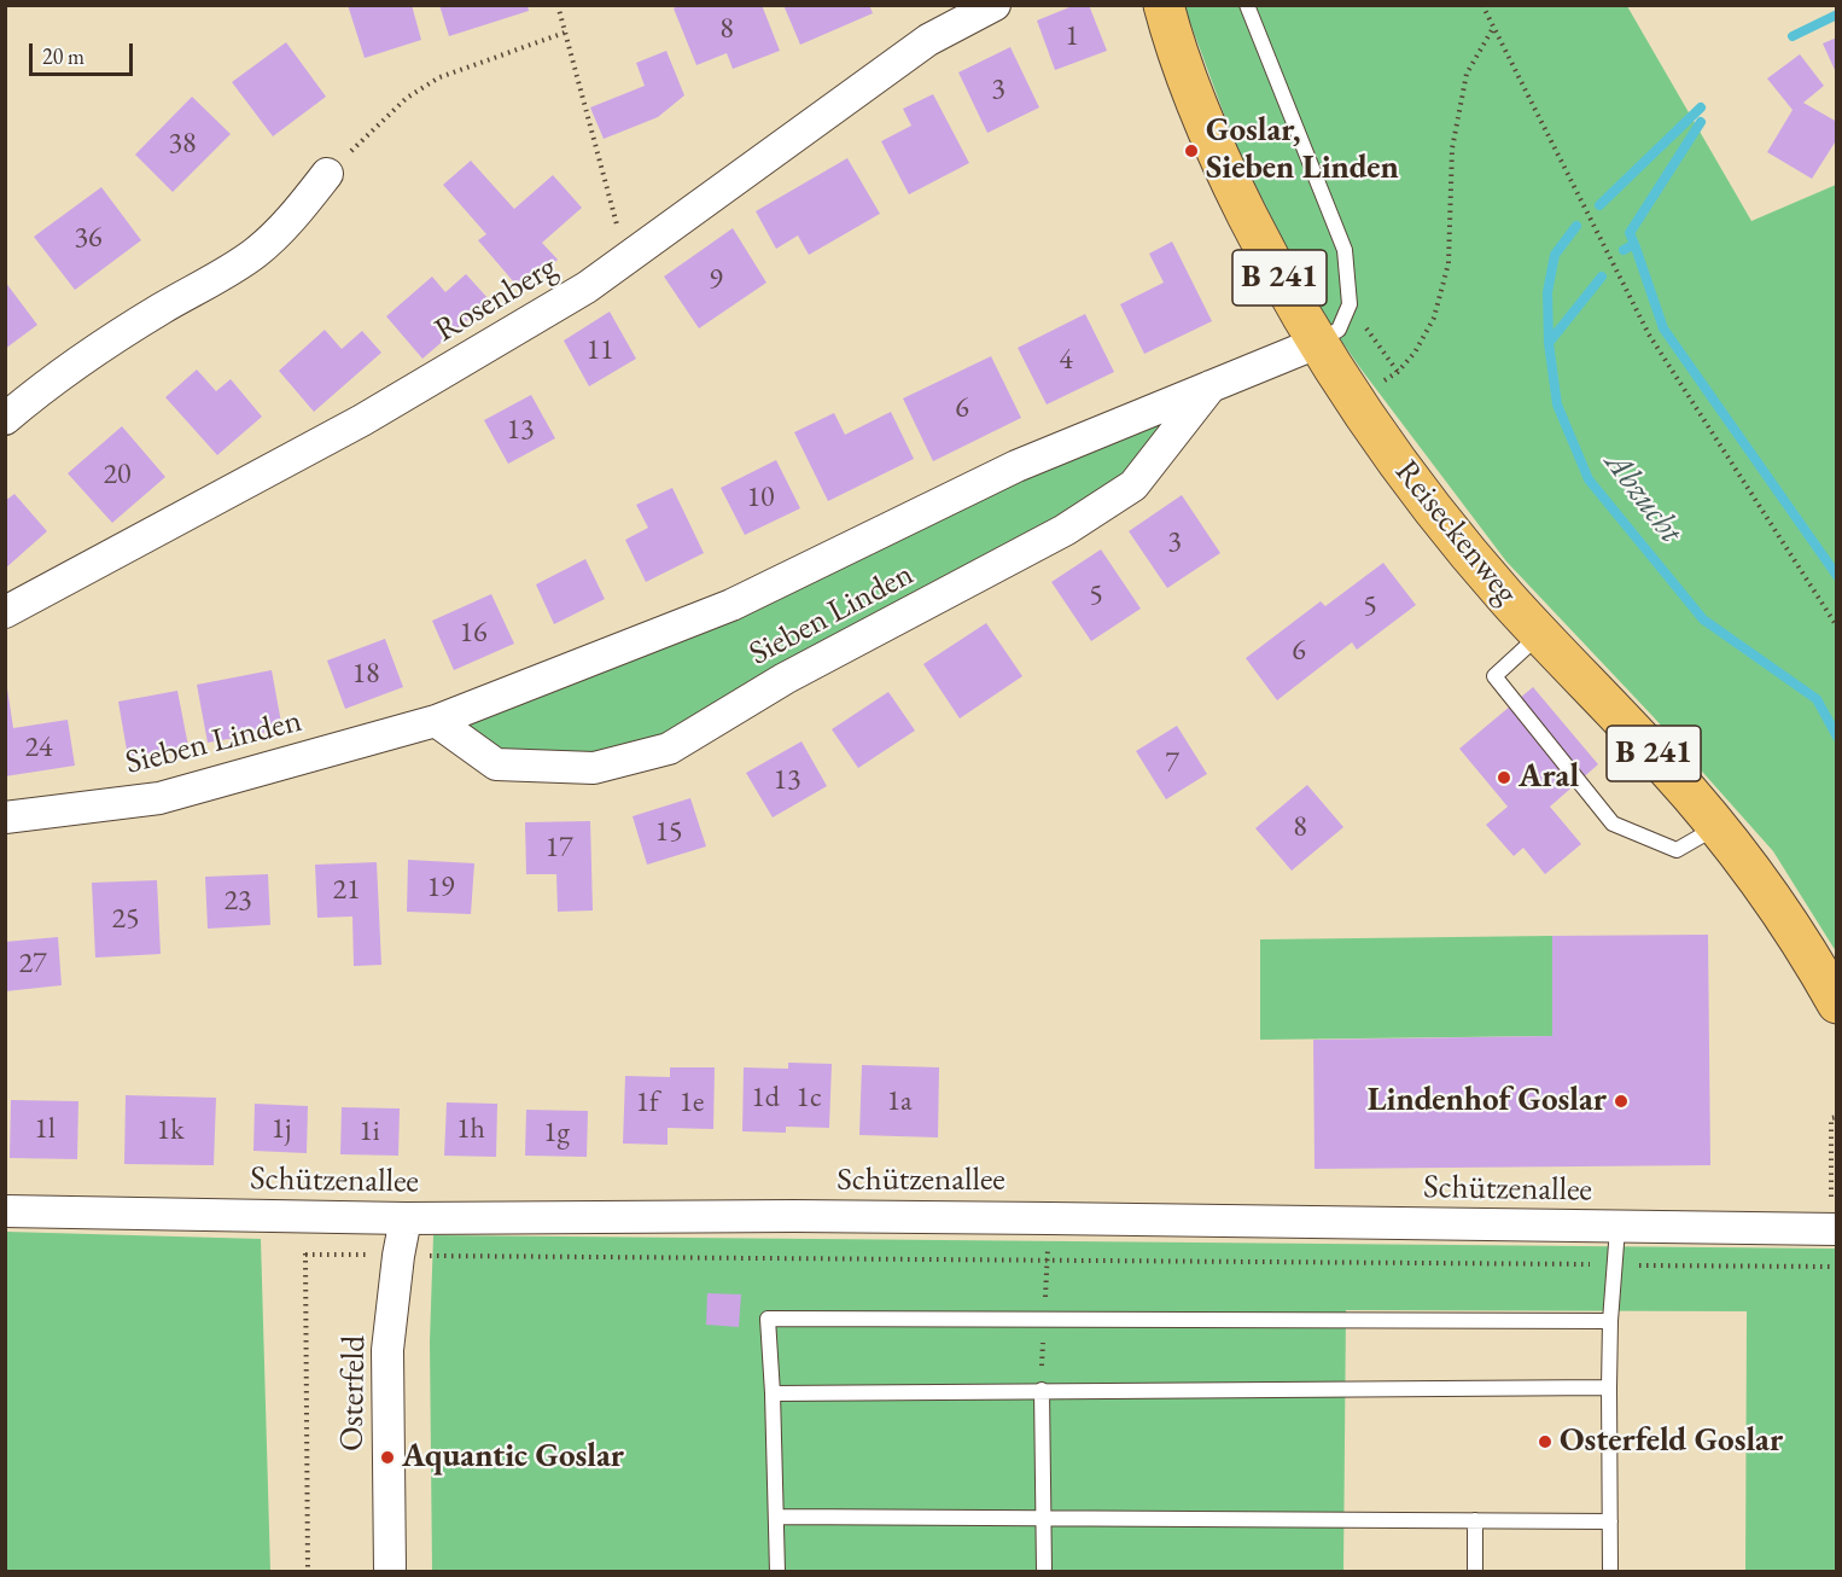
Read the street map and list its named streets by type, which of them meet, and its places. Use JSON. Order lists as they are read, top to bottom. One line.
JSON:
{"streets":{"main road":["B 241","Reiseckenweg"],"street":["Rosenberg","Sieben Linden","Schützenallee","Osterfeld"]},"crossings":[["Reiseckenweg","Sieben Linden"],["Schützenallee","Osterfeld"]],"water":["Abzucht"],"places":["Goslar, Sieben Linden","Aral","Lindenhof Goslar","Osterfeld Goslar","Aquantic Goslar"],"house_numbers":["8","1","3","38","36","9","11","4","6","13","20","10","3","5","5","16","6","18","24","7","13","8","15","17","19","21","23","25","27","1d","1c","1a","1f","1e","1l","1j","1h","1k","1i","1g"],"scale_bar":"20 m"}
